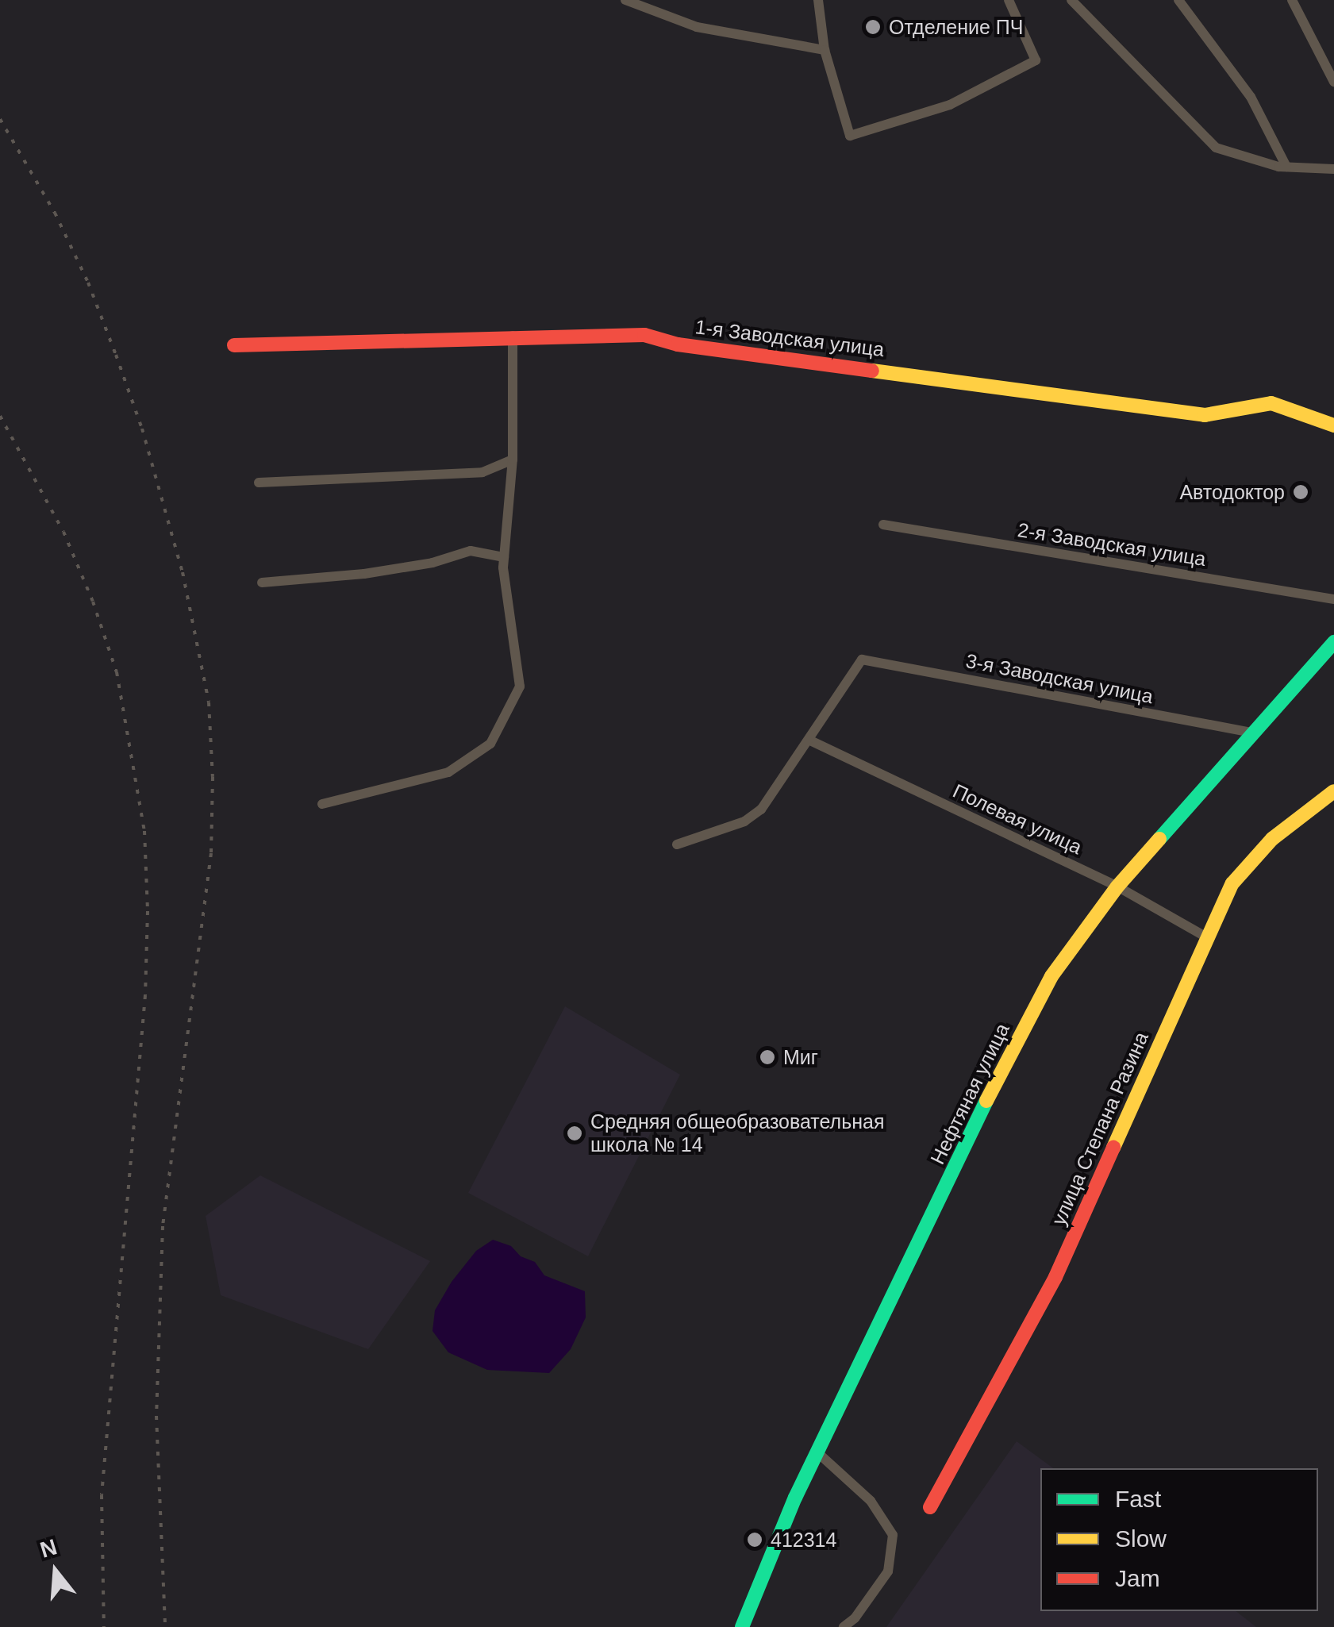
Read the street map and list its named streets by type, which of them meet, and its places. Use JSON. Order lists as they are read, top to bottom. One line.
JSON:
{"streets":{"street":["1-я Заводская улица","2-я Заводская улица","3-я Заводская улица","Полевая улица","Нефтяная улица","улица Степана Разина"]},"crossings":[["3-я Заводская улица","Полевая улица"],["3-я Заводская улица","Нефтяная улица"],["Полевая улица","Нефтяная улица"],["Полевая улица","улица Степана Разина"]],"places":["Отделение ПЧ","Автодоктор","Миг","Средняя общеобразовательная школа № 14","412314"],"legend":["Fast","Slow","Jam"],"north":"top"}
